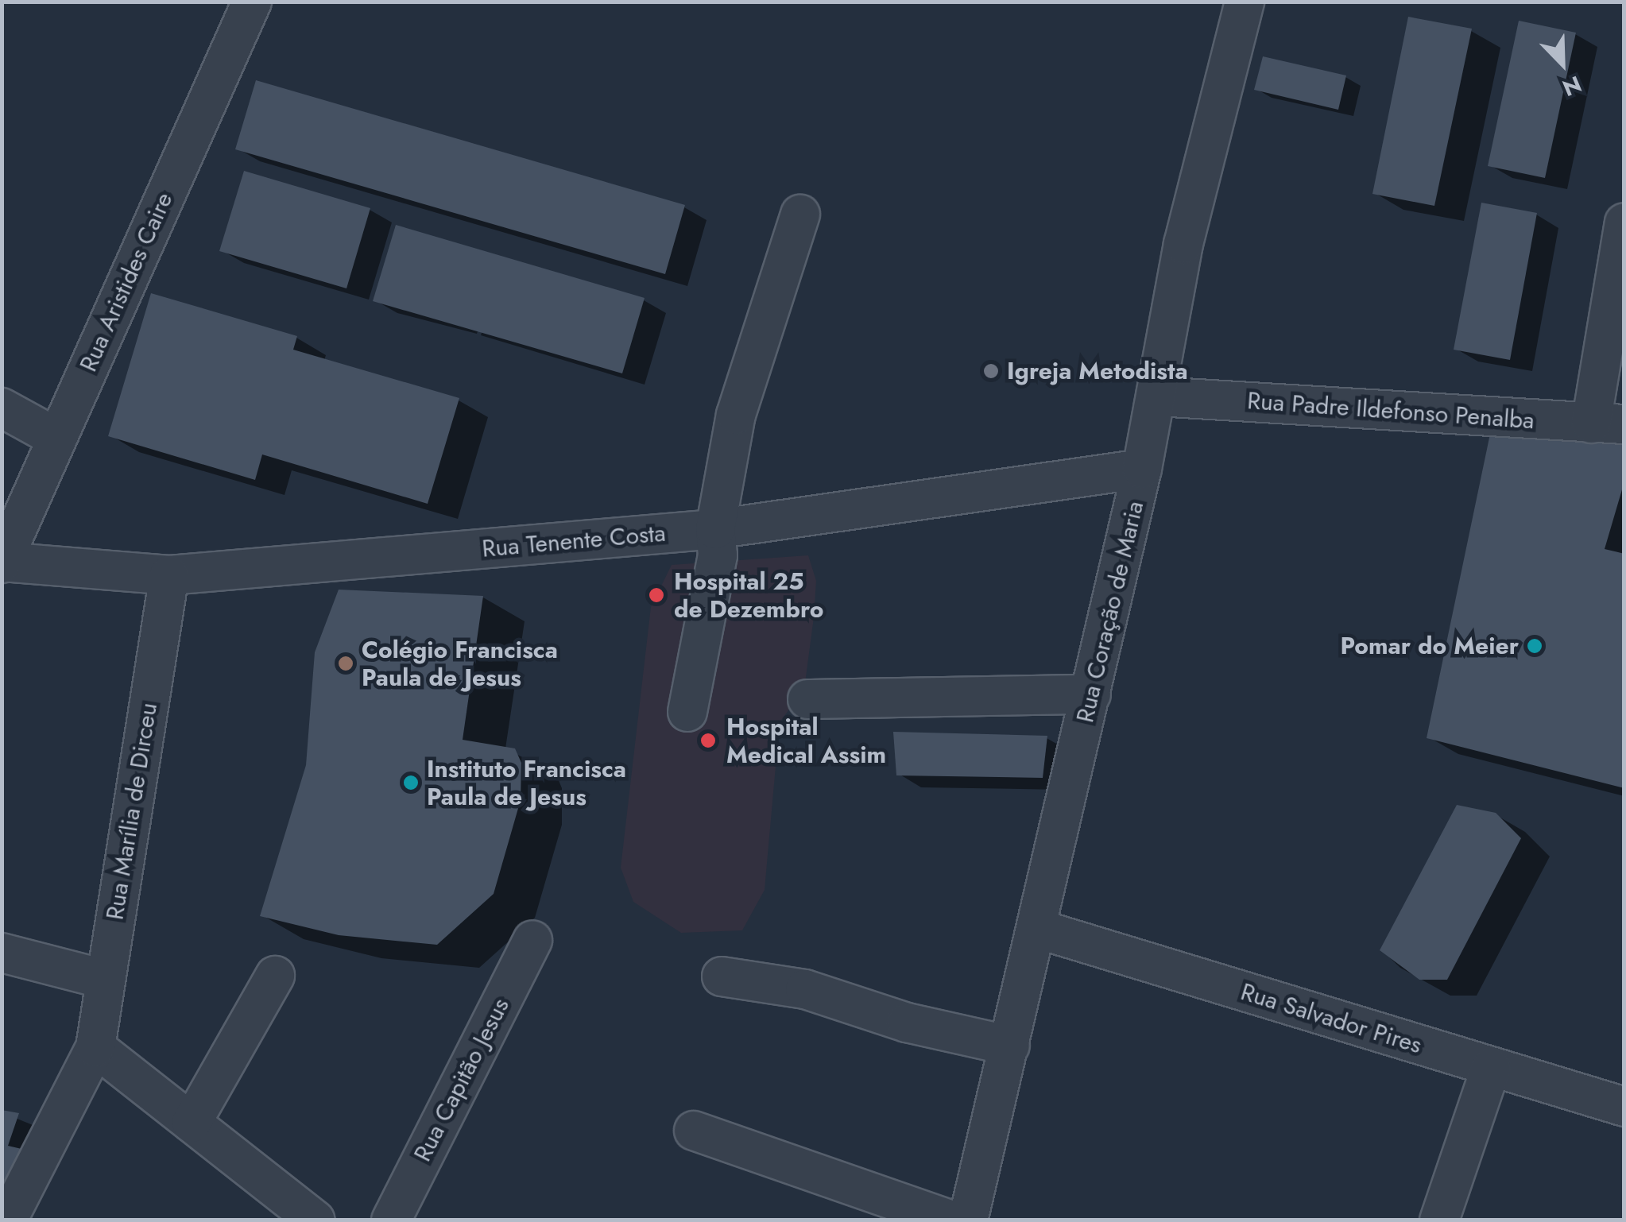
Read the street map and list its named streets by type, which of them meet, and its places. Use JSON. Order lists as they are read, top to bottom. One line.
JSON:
{"streets":{"street":["Rua Aristides Caire","Rua Padre Ildefonso Penalba","Rua Tenente Costa","Rua Coração de Maria","Rua Marília de Dirceu","Rua Salvador Pires","Rua Capitão Jesus"]},"crossings":[["Rua Aristides Caire","Rua Tenente Costa"],["Rua Padre Ildefonso Penalba","Rua Coração de Maria"],["Rua Tenente Costa","Rua Coração de Maria"],["Rua Tenente Costa","Rua Marília de Dirceu"],["Rua Coração de Maria","Rua Salvador Pires"]],"places":["Igreja Metodista","Hospital 25 de Dezembro","Pomar do Meier","Colégio Francisca Paula de Jesus","Hospital Medical Assim","Instituto Francisca Paula de Jesus"],"north":"bottom right"}
